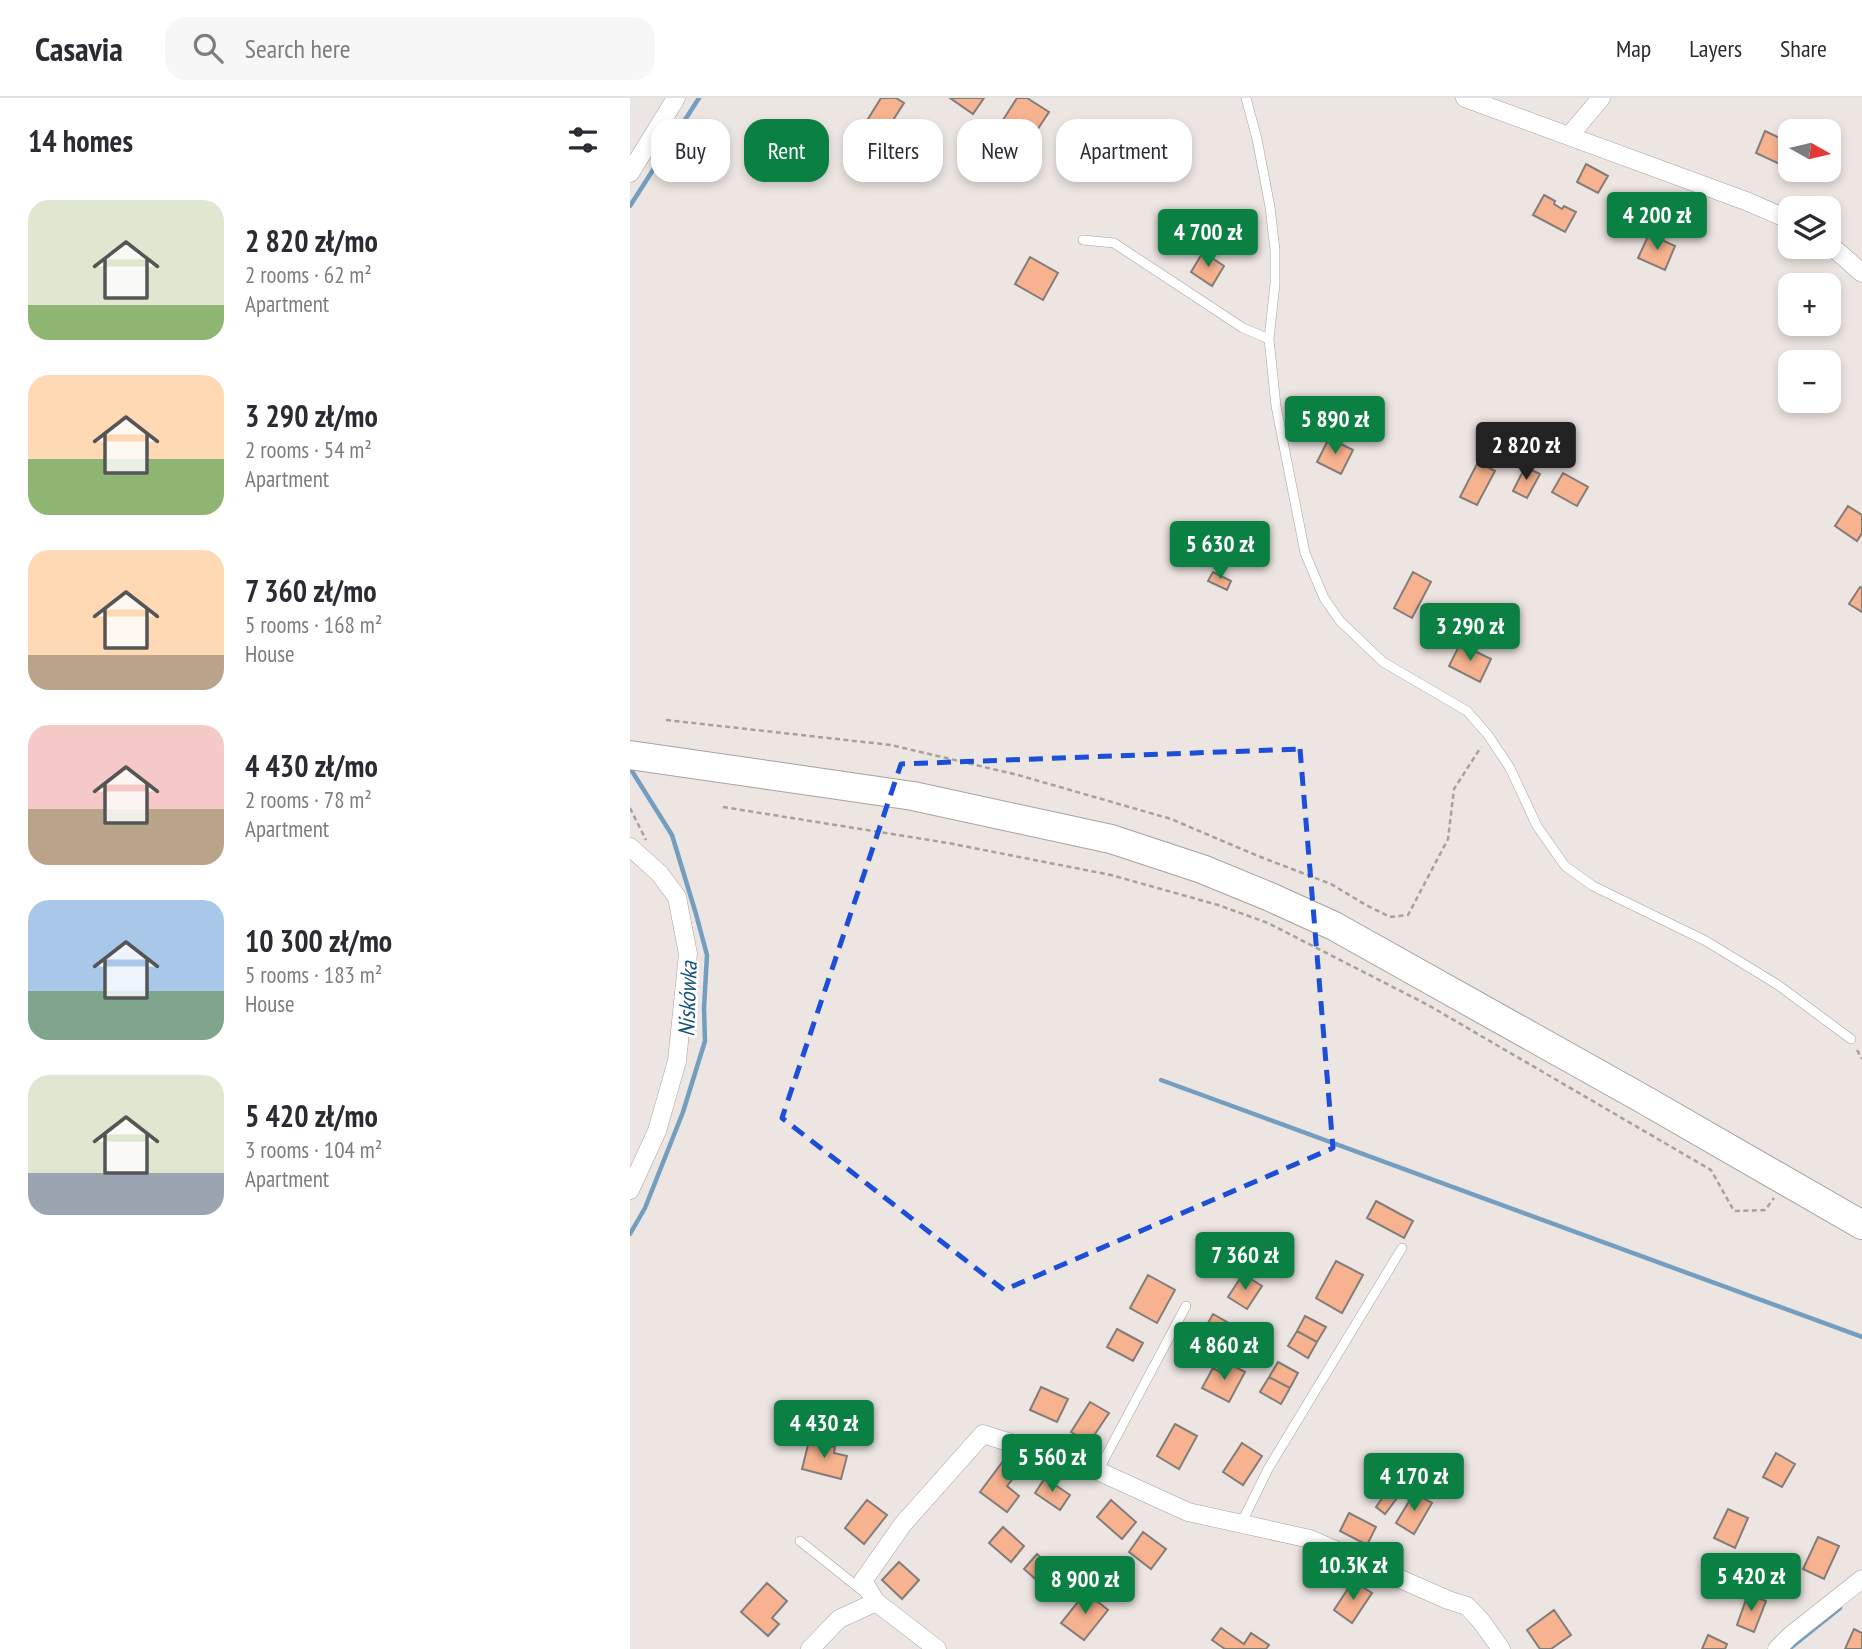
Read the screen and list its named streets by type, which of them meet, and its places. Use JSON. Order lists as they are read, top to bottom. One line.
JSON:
{"water":["Niskówka"],"north":"right","page":{"header":"Casavia","search":"Search here","nav":["Map","Layers","Share"],"heading":"14 homes","map_buttons":["+","−"],"chip":["Buy","Rent","Filters","New","Apartment"],"list":[{"name":"2 820 zł/mo","note":"2 rooms · 62 m² · Apartment"},{"name":"3 290 zł/mo","note":"2 rooms · 54 m² · Apartment"},{"name":"7 360 zł/mo","note":"5 rooms · 168 m² · House"},{"name":"4 430 zł/mo","note":"2 rooms · 78 m² · Apartment"},{"name":"10 300 zł/mo","note":"5 rooms · 183 m² · House"},{"name":"5 420 zł/mo","note":"3 rooms · 104 m² · Apartment"}],"price":["4 200 zł","4 700 zł","5 890 zł","2 820 zł","5 630 zł","3 290 zł","7 360 zł","4 860 zł","4 430 zł","5 560 zł","4 170 zł","10.3K zł","5 420 zł","8 900 zł"]}}
